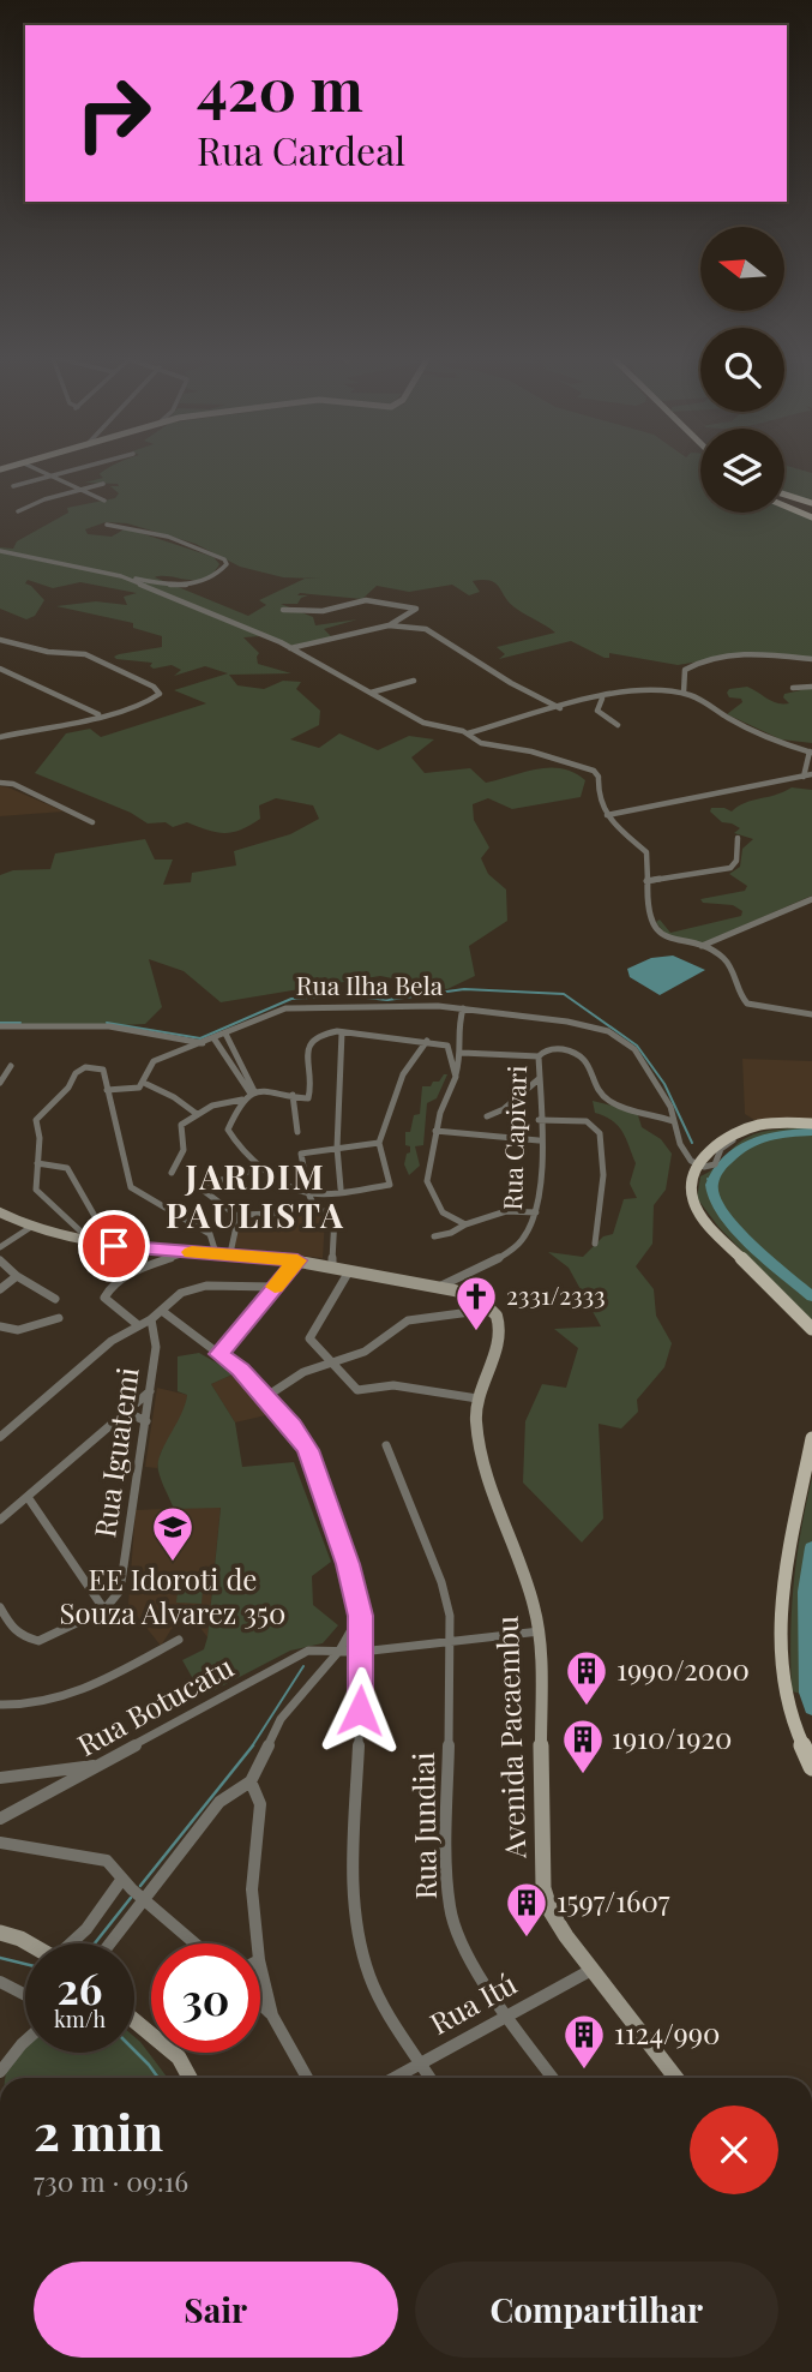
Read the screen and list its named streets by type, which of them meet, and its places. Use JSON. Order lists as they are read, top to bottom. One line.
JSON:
{"streets":{"main road":["Avenida Pacaembu"],"street":["Rua Ilha Bela","Rua Capivari","Rua Iguatemi","Rua Botucatu","Rua Jundiai","Rua Itú"]},"crossings":[["Rua Ilha Bela","Rua Capivari"],["Rua Botucatu","Avenida Pacaembu"],["Rua Botucatu","Rua Jundiai"],["Avenida Pacaembu","Rua Itú"],["Rua Jundiai","Rua Itú"]],"districts":["JARDIM PAULISTA"],"places":{"church":["2331/2333"],"school or university":["EE Idoroti de Souza Alvarez 350"],"building":["1990/2000","1910/1920","1597/1607","1124/990"]},"north":"left","page":{"turn":["420 m","Rua Cardeal"],"speed":"26 km/h","limit":"30","heading":["2 min","730 m · 09:16"],"buttons":["Sair","Compartilhar"]}}
